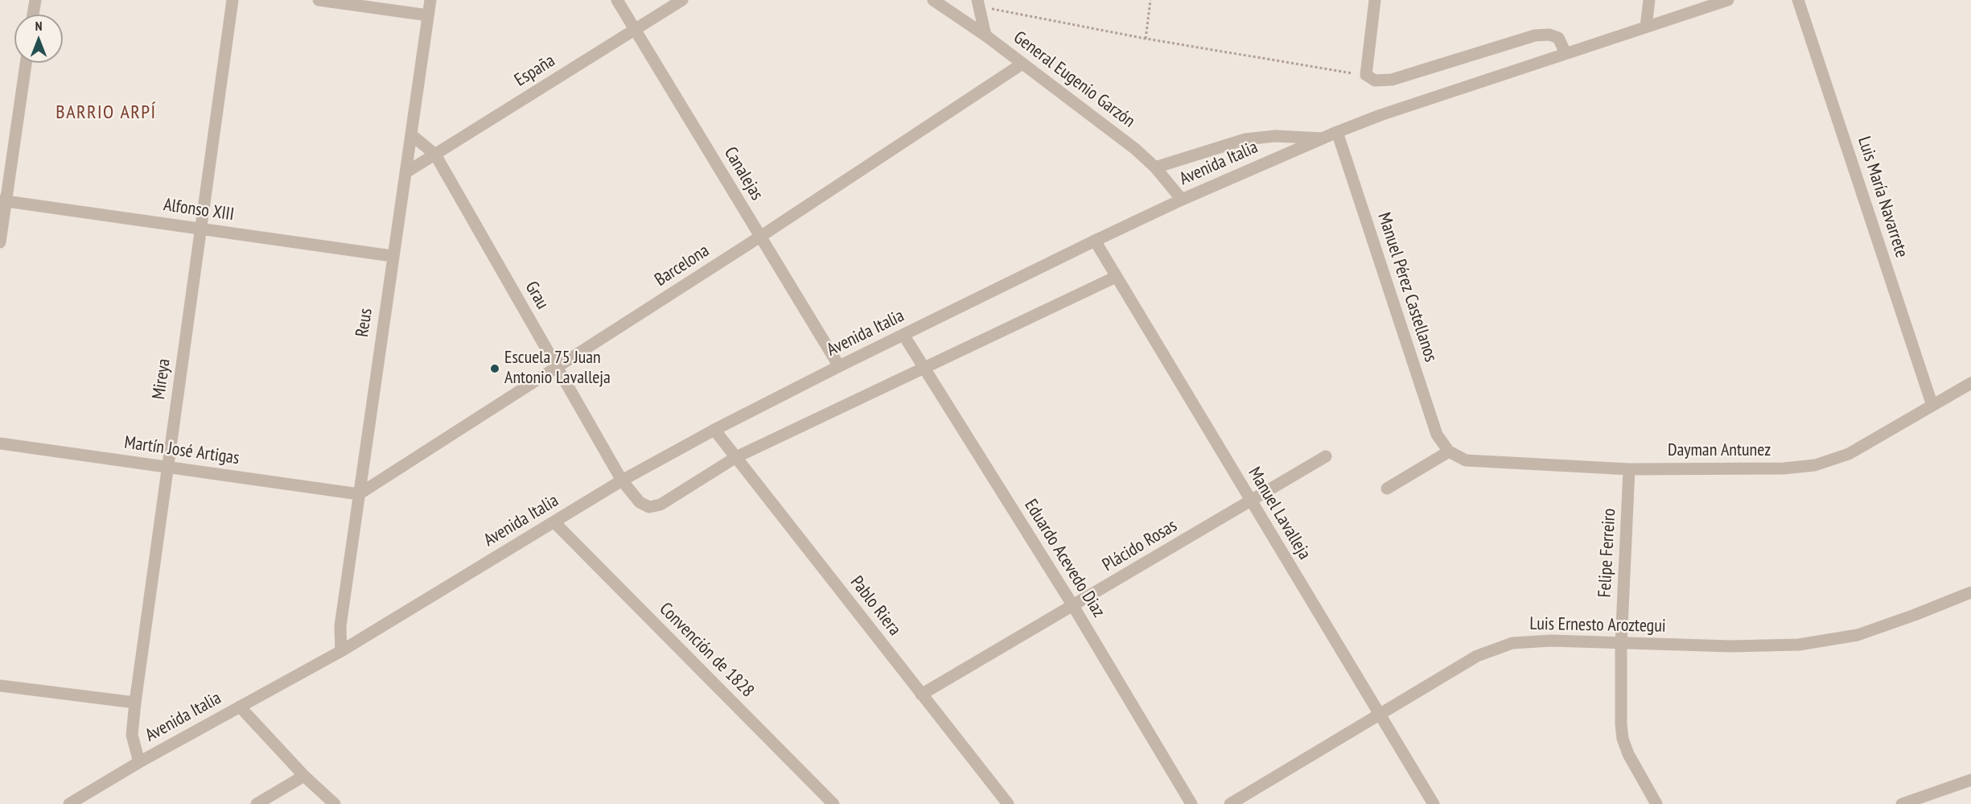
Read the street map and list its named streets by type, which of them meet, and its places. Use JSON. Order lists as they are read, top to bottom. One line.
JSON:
{"streets":{"street":["España","General Eugenio Garzón","Avenida Italia","Canalejas","Luis María Navarrete","Alfonso XIII","Barcelona","Manuel Pérez Castellanos","Grau","Reus","Mireya","Martín José Artigas","Dayman Antunez","Manuel Lavalleja","Plácido Rosas","Felipe Ferreiro","Eduardo Acevedo Diaz","Pablo Riera","Luis Ernesto Aroztegui","Convención de 1828"]},"crossings":[["España","Canalejas"],["España","Grau"],["España","Reus"],["General Eugenio Garzón","Avenida Italia"],["General Eugenio Garzón","Barcelona"],["Avenida Italia","Canalejas"],["Avenida Italia","Manuel Pérez Castellanos"],["Avenida Italia","Grau"],["Avenida Italia","Reus"],["Avenida Italia","Mireya"],["Avenida Italia","Manuel Lavalleja"],["Avenida Italia","Eduardo Acevedo Diaz"],["Avenida Italia","Pablo Riera"],["Avenida Italia","Convención de 1828"],["Canalejas","Barcelona"],["Luis María Navarrete","Dayman Antunez"],["Alfonso XIII","Reus"],["Alfonso XIII","Mireya"],["Barcelona","Grau"],["Barcelona","Reus"],["Barcelona","Martín José Artigas"],["Manuel Pérez Castellanos","Dayman Antunez"],["Grau","Reus"],["Grau","Pablo Riera"],["Reus","Martín José Artigas"],["Mireya","Martín José Artigas"],["Dayman Antunez","Felipe Ferreiro"],["Manuel Lavalleja","Plácido Rosas"],["Manuel Lavalleja","Luis Ernesto Aroztegui"],["Plácido Rosas","Eduardo Acevedo Diaz"],["Plácido Rosas","Pablo Riera"],["Felipe Ferreiro","Luis Ernesto Aroztegui"]],"districts":["BARRIO ARPÍ"],"places":["Escuela 75 Juan Antonio Lavalleja"],"north":"top"}
